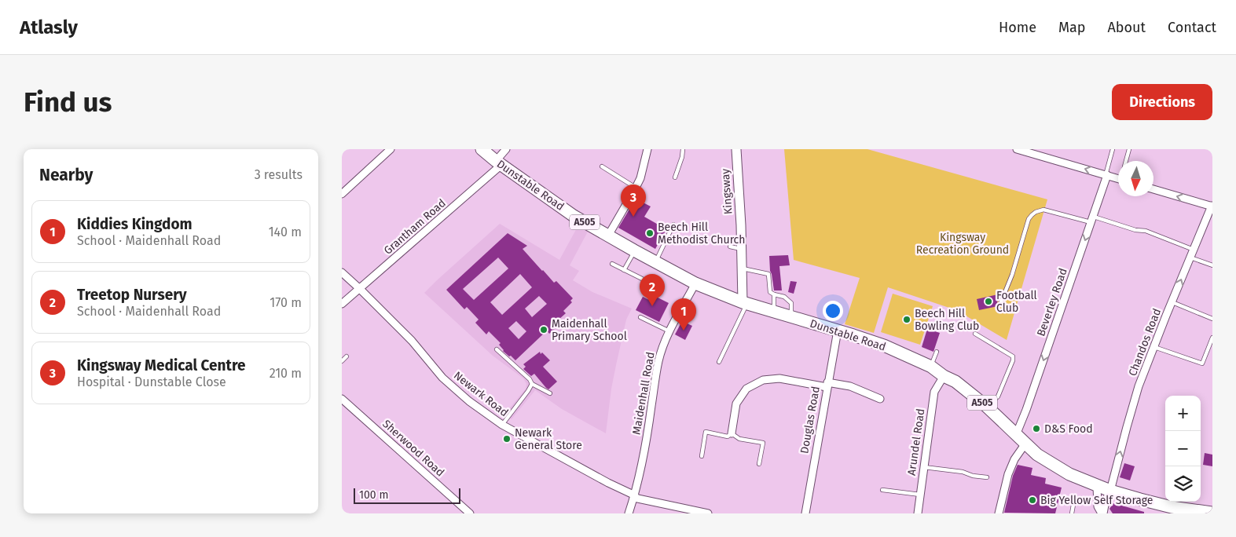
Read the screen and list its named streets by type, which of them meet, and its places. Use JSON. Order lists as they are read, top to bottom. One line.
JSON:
{"streets":{"main road":["Dunstable Road","A505"],"street":["Kingsway","Grantham Road","Beverley Road","Chandos Road","Maidenhall Road","Newark Road","Douglas Road","Arundel Road","Sherwood Road"]},"crossings":[["Dunstable Road","Kingsway"],["Dunstable Road","Grantham Road"],["Dunstable Road","Beverley Road"],["Dunstable Road","Chandos Road"],["Dunstable Road","Maidenhall Road"],["Dunstable Road","Douglas Road"],["Dunstable Road","Arundel Road"],["Grantham Road","Newark Road"],["Maidenhall Road","Newark Road"]],"one_way":["Beverley Road","Chandos Road"],"parks":["Kingsway Recreation Ground"],"places":["Beech Hill Methodist Church","Football Club","Beech Hill Bowling Club","Maidenhall Primary School","D&S Food","Newark General Store","Big Yellow Self Storage"],"scale_bar":"100 m","north":"bottom","page":{"header":"Atlasly","nav":["Home","Map","About","Contact"],"buttons":"Directions","title":"Find us","heading":["Nearby","3 results"],"pins":["3","2","1"],"list":[{"mark":"1","name":"Kiddies Kingdom","note":"School · Maidenhall Road","value":"140 m"},{"mark":"2","name":"Treetop Nursery","note":"School · Maidenhall Road","value":"170 m"},{"mark":"3","name":"Kingsway Medical Centre","note":"Hospital · Dunstable Close","value":"210 m"}],"map_buttons":["+","−"],"scale":"100 m"}}
